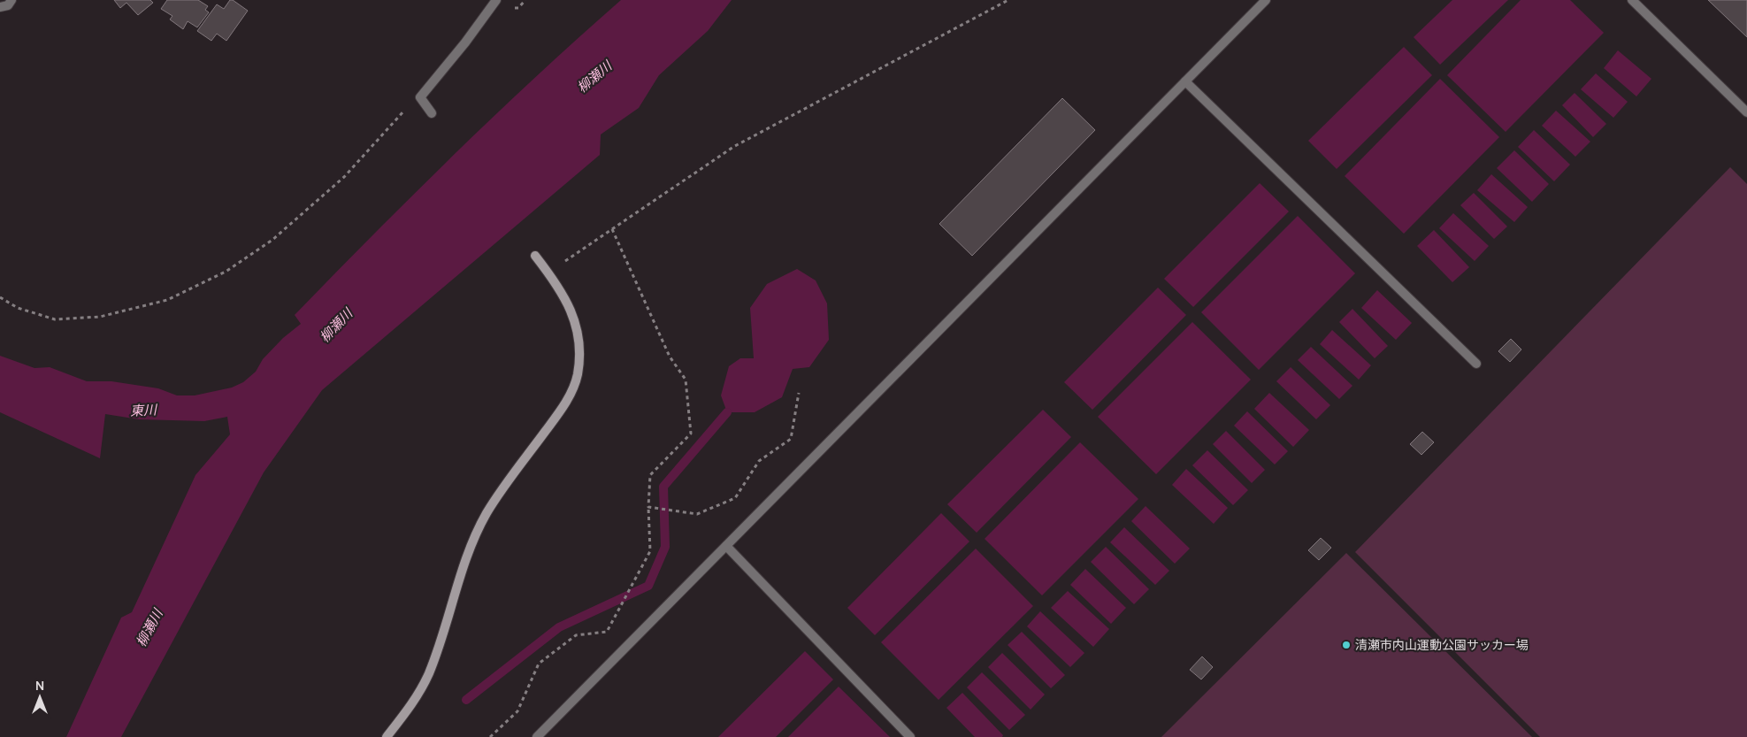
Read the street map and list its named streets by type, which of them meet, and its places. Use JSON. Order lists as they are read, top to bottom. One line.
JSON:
{"water":["柳瀬川","東川"],"places":["清瀬市内山運動公園サッカー場"],"north":"top"}
